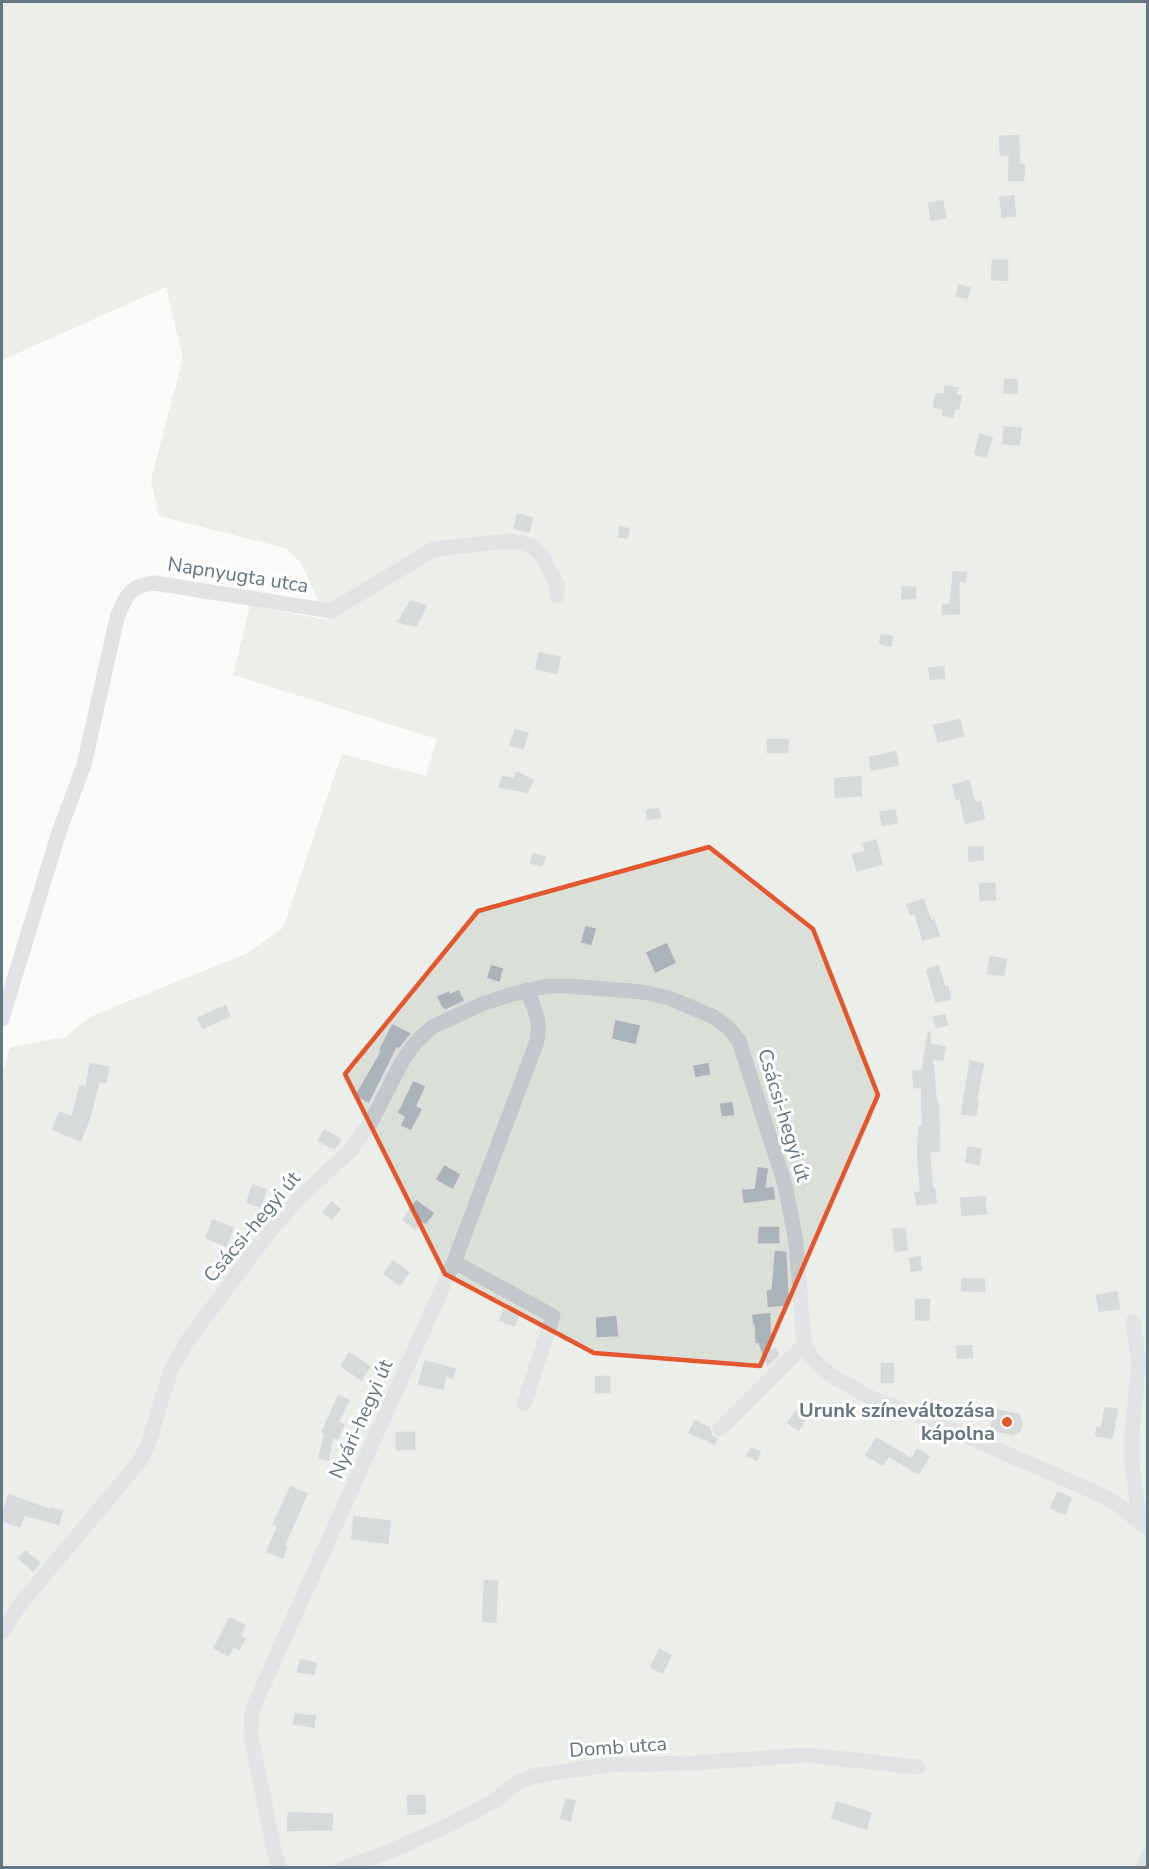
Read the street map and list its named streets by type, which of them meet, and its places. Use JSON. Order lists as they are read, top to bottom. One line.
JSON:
{"streets":{"street":["Napnyugta utca","Csácsi-hegyi út","Nyári-hegyi út","Domb utca"]},"crossings":[["Csácsi-hegyi út","Nyári-hegyi út"]],"places":["Urunk színeváltozása kápolna"]}
